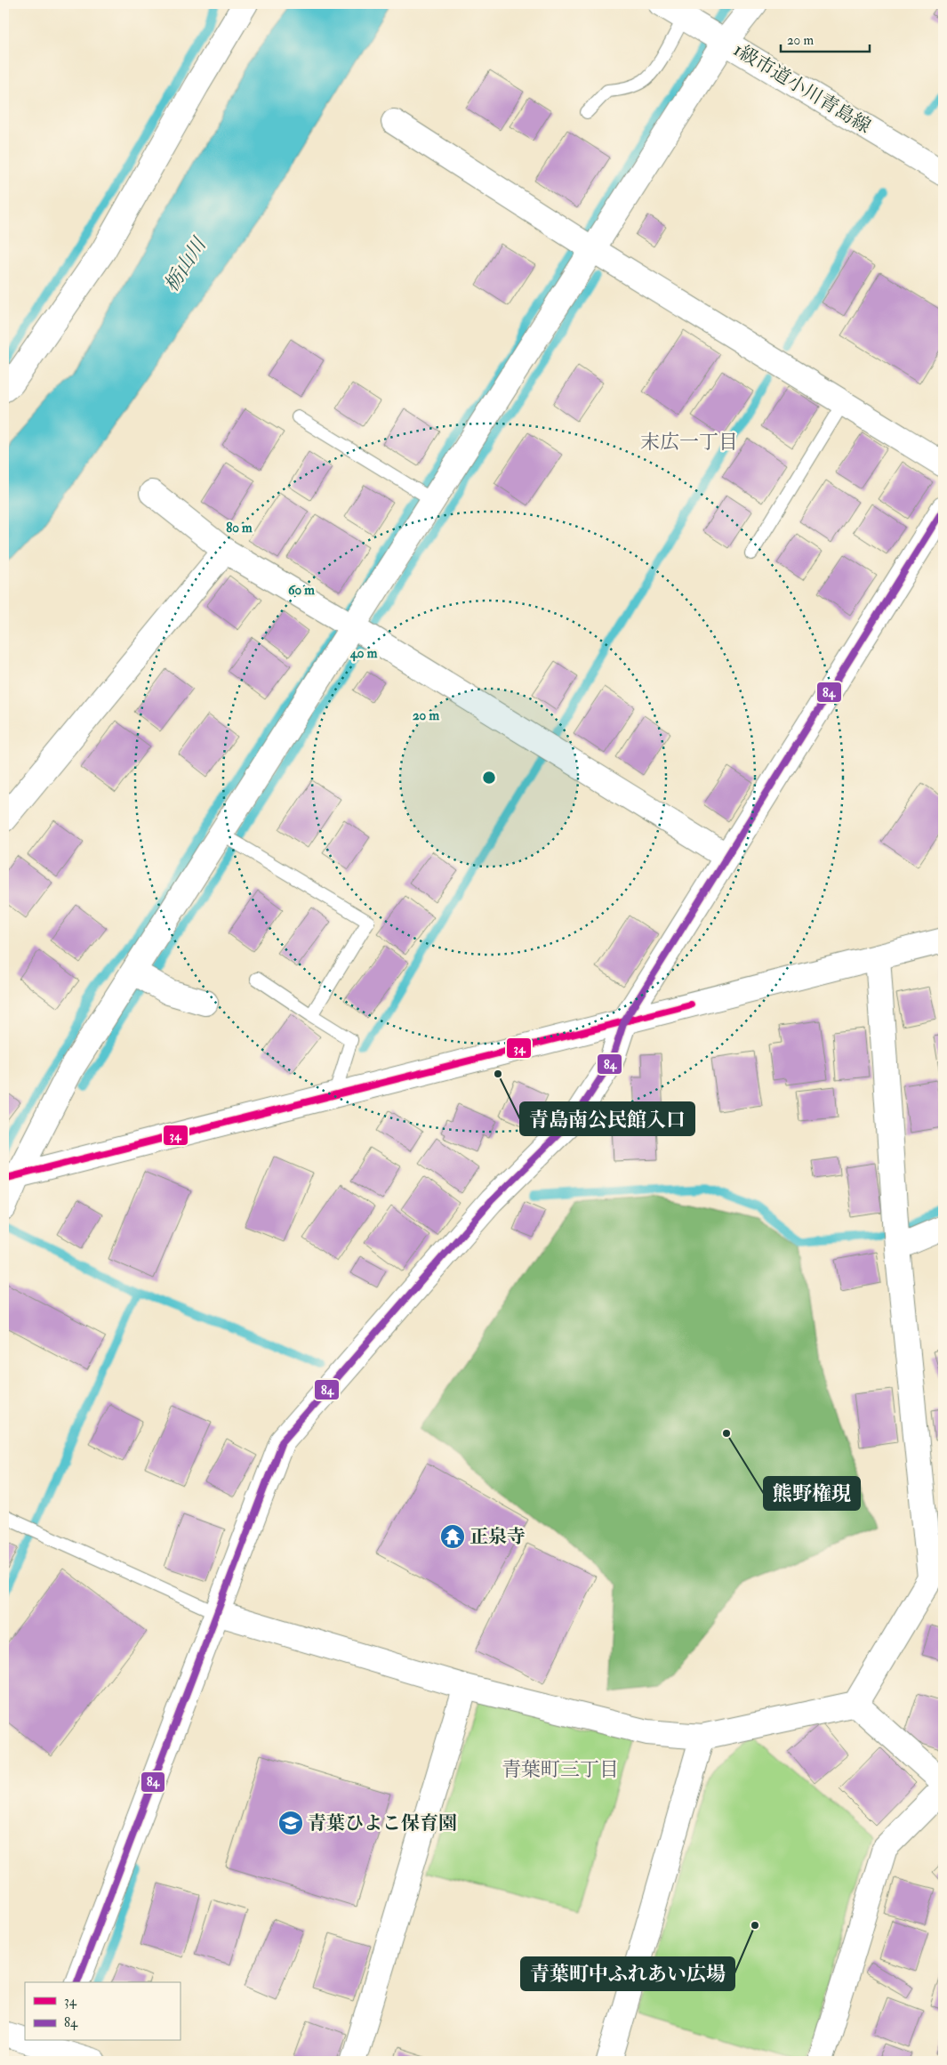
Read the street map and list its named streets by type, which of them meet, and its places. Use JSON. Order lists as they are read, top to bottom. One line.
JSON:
{"streets":{"street":["1級市道小川青島線"]},"districts":["末広一丁目","青葉町三丁目"],"water":["栃山川"],"places":{"other":["青島南公民館入口","熊野権現","青葉町中ふれあい広場"],"temple":["正泉寺"],"school or university":["青葉ひよこ保育園"]},"lines":["transit line 84","transit line 34"],"legend":["34","84"],"scale_bar":"20 m","rings":["80 m","60 m","40 m","20 m"]}
